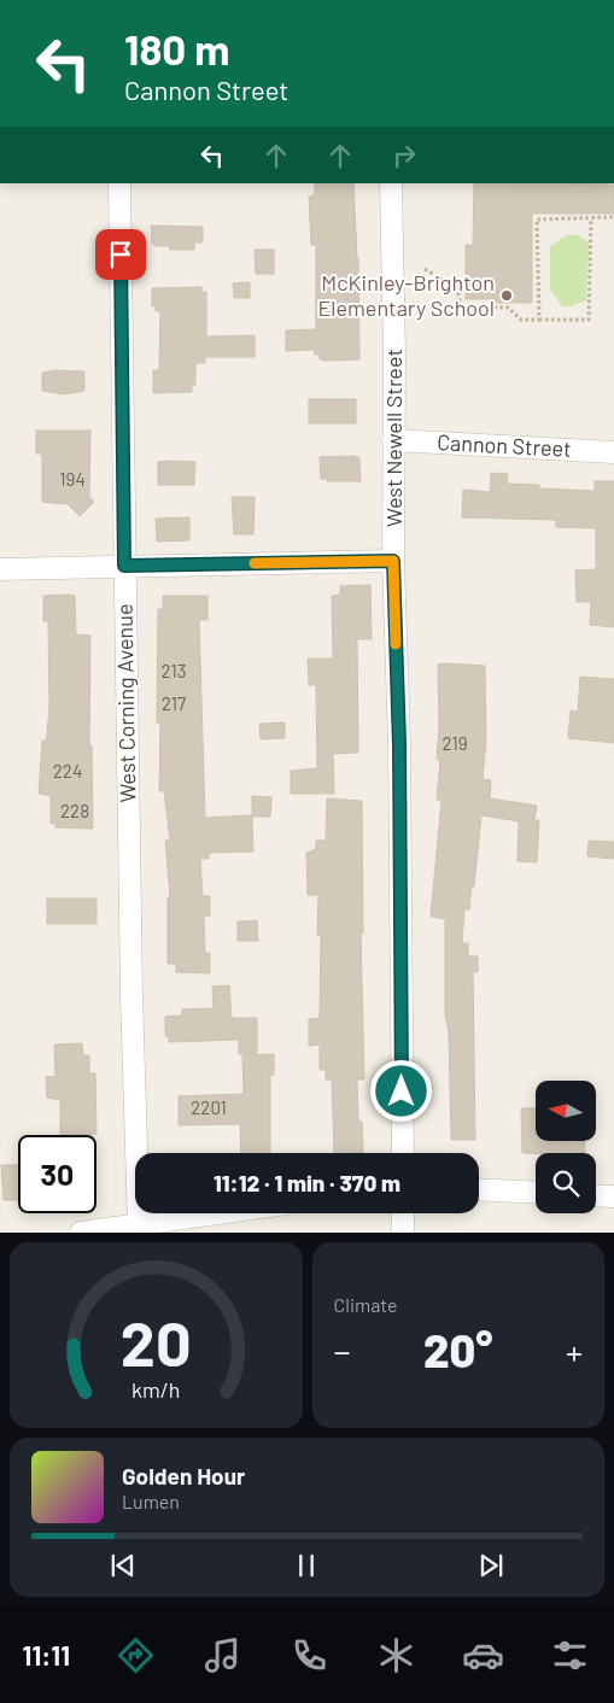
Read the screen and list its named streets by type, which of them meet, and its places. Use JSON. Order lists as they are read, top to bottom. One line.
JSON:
{"streets":{"street":["West Newell Street","Cannon Street","West Corning Avenue"]},"crossings":[["West Newell Street","Cannon Street"]],"places":["McKinley-Brighton Elementary School"],"house_numbers":["194","213","217","219","224","228","2201"],"north":"left","page":{"turn":["180 m","Cannon Street"],"limit":"30","trip":"11:12 · 1 min · 370 m","tile":"Climate","heat":["−","20°","+"],"song":["Golden Hour","Lumen"],"tabs":"11:11","gauge":["20","km/h"]}}
